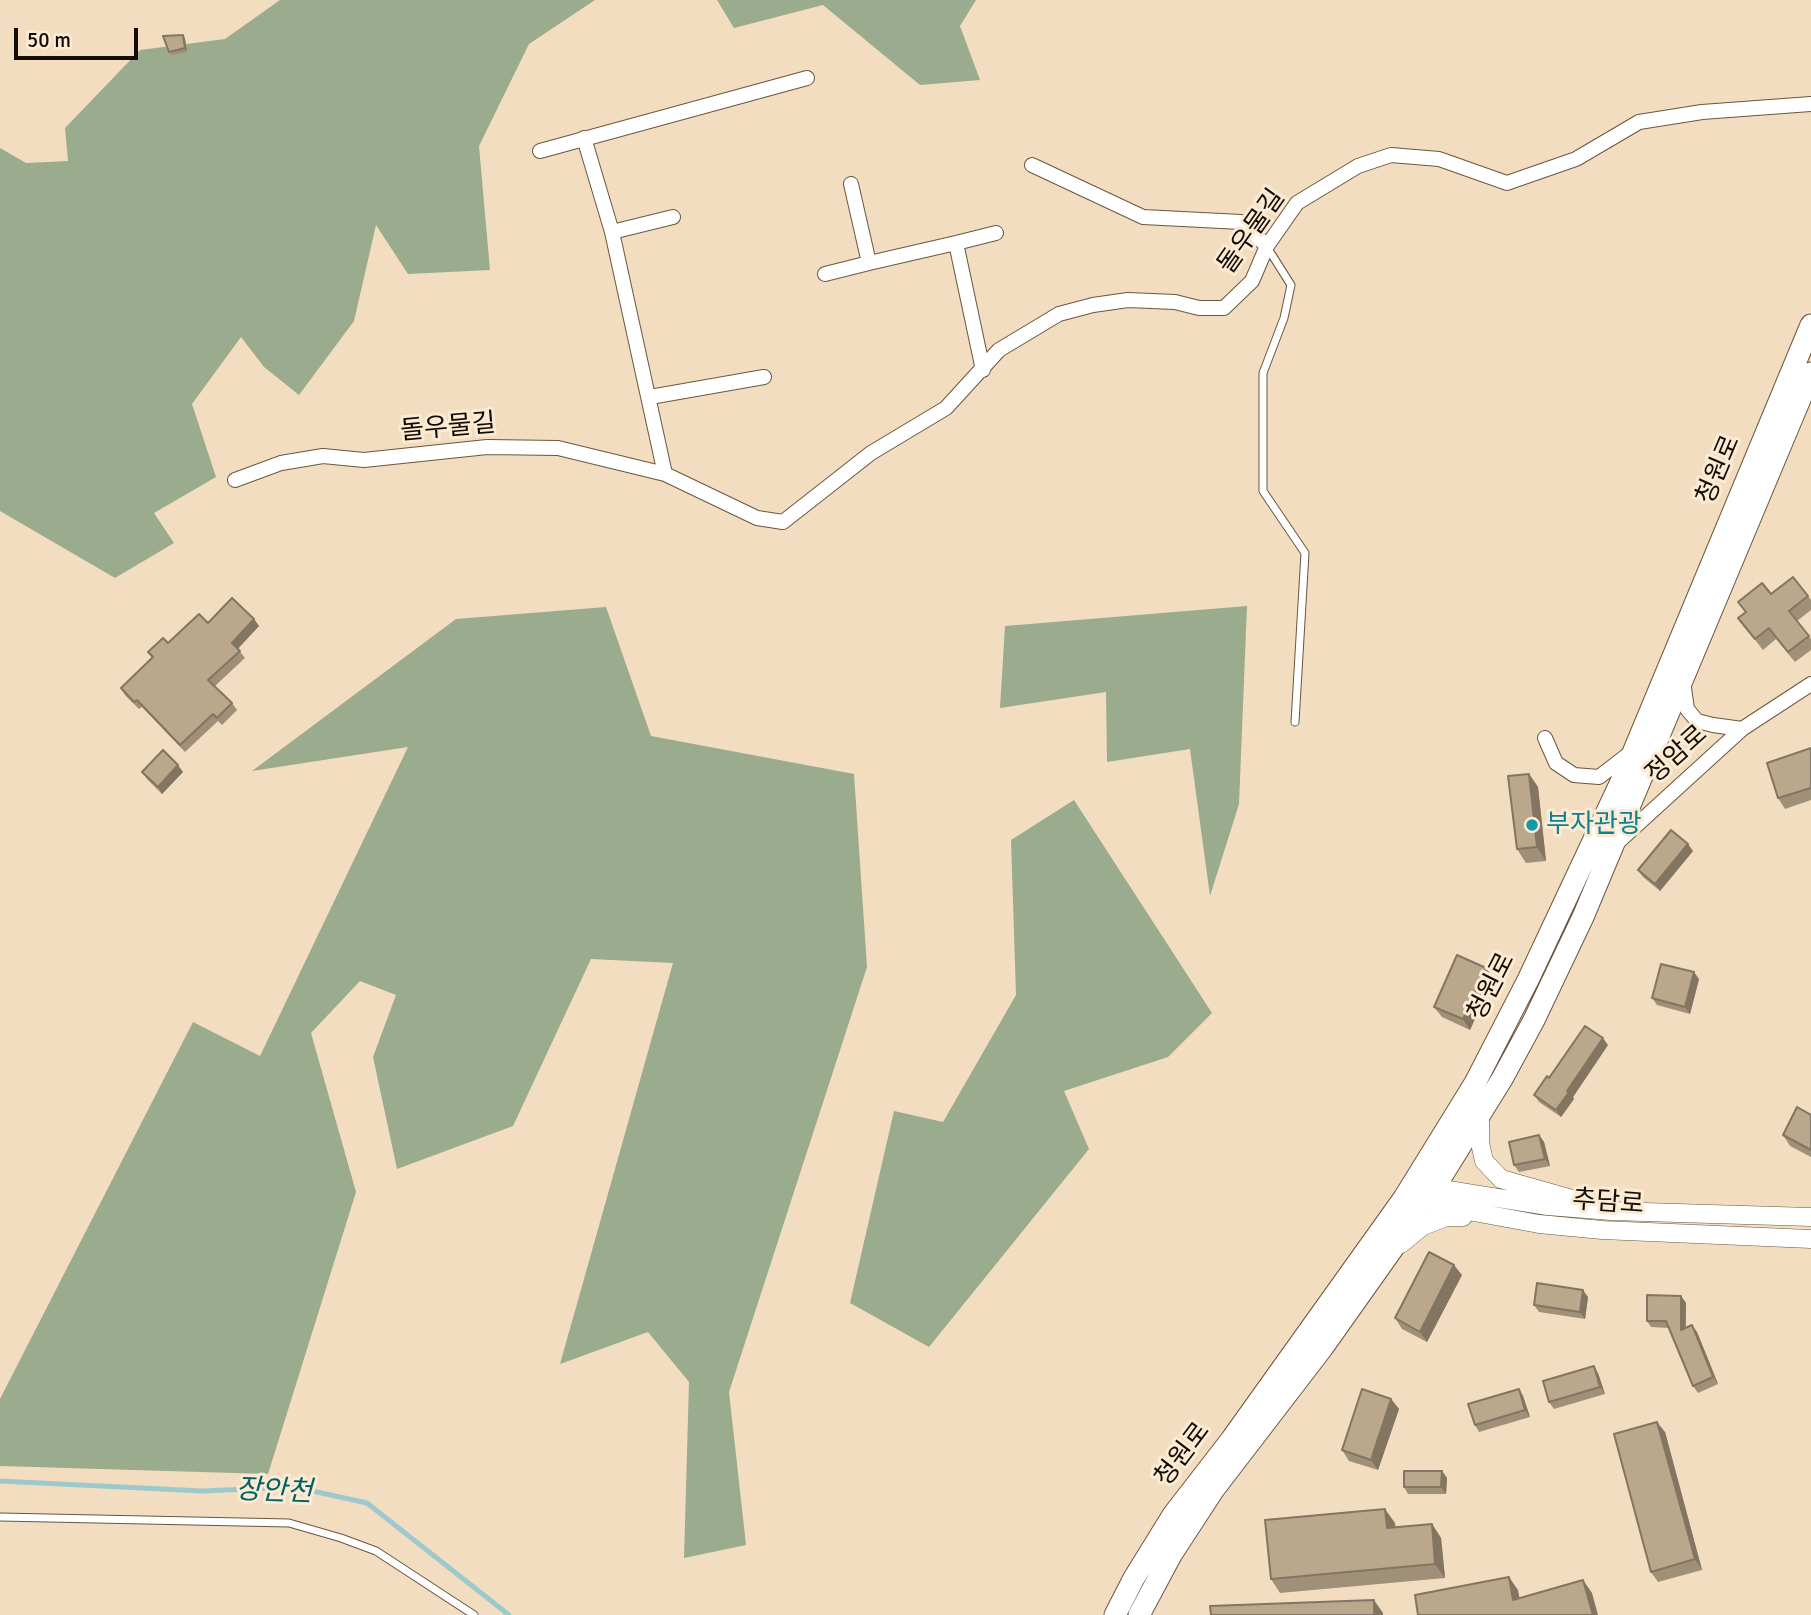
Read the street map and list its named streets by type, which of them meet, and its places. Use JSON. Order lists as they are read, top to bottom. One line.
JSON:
{"streets":{"main road":["청원로"],"street":["돌우물길","정암로","추담로"]},"crossings":[["청원로","정암로"],["청원로","추담로"]],"water":["장안천"],"places":["부자관광"],"scale_bar":"50 m"}
